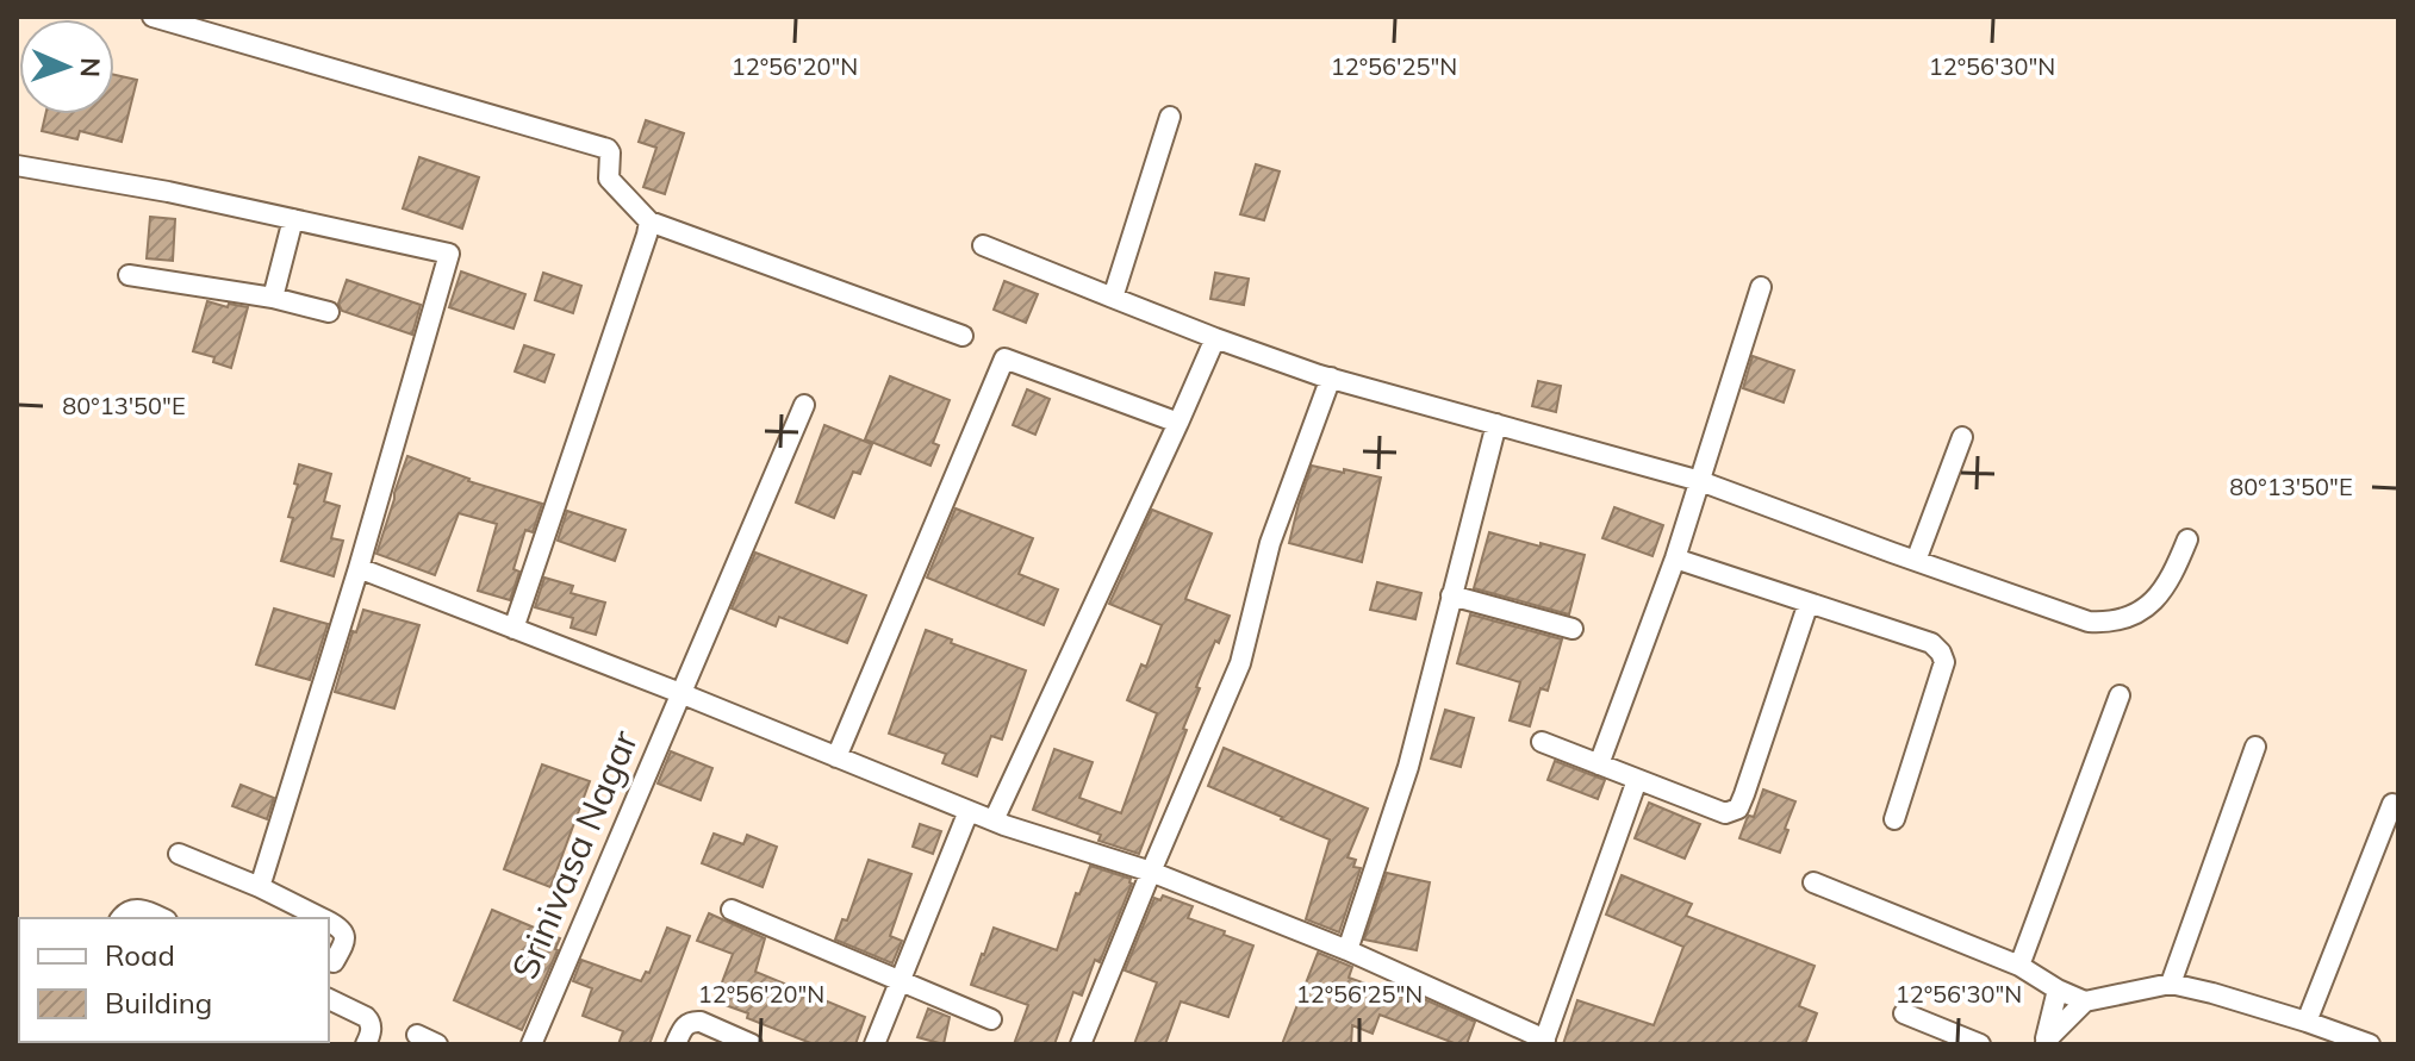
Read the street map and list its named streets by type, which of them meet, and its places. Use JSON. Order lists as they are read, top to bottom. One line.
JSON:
{"streets":{"street":["Srinivasa Nagar"]},"legend":["Road","Building"],"north":"right","coordinates":["12°56'20\"N","12°56'25\"N","12°56'30\"N","80°13'50\"E"]}
